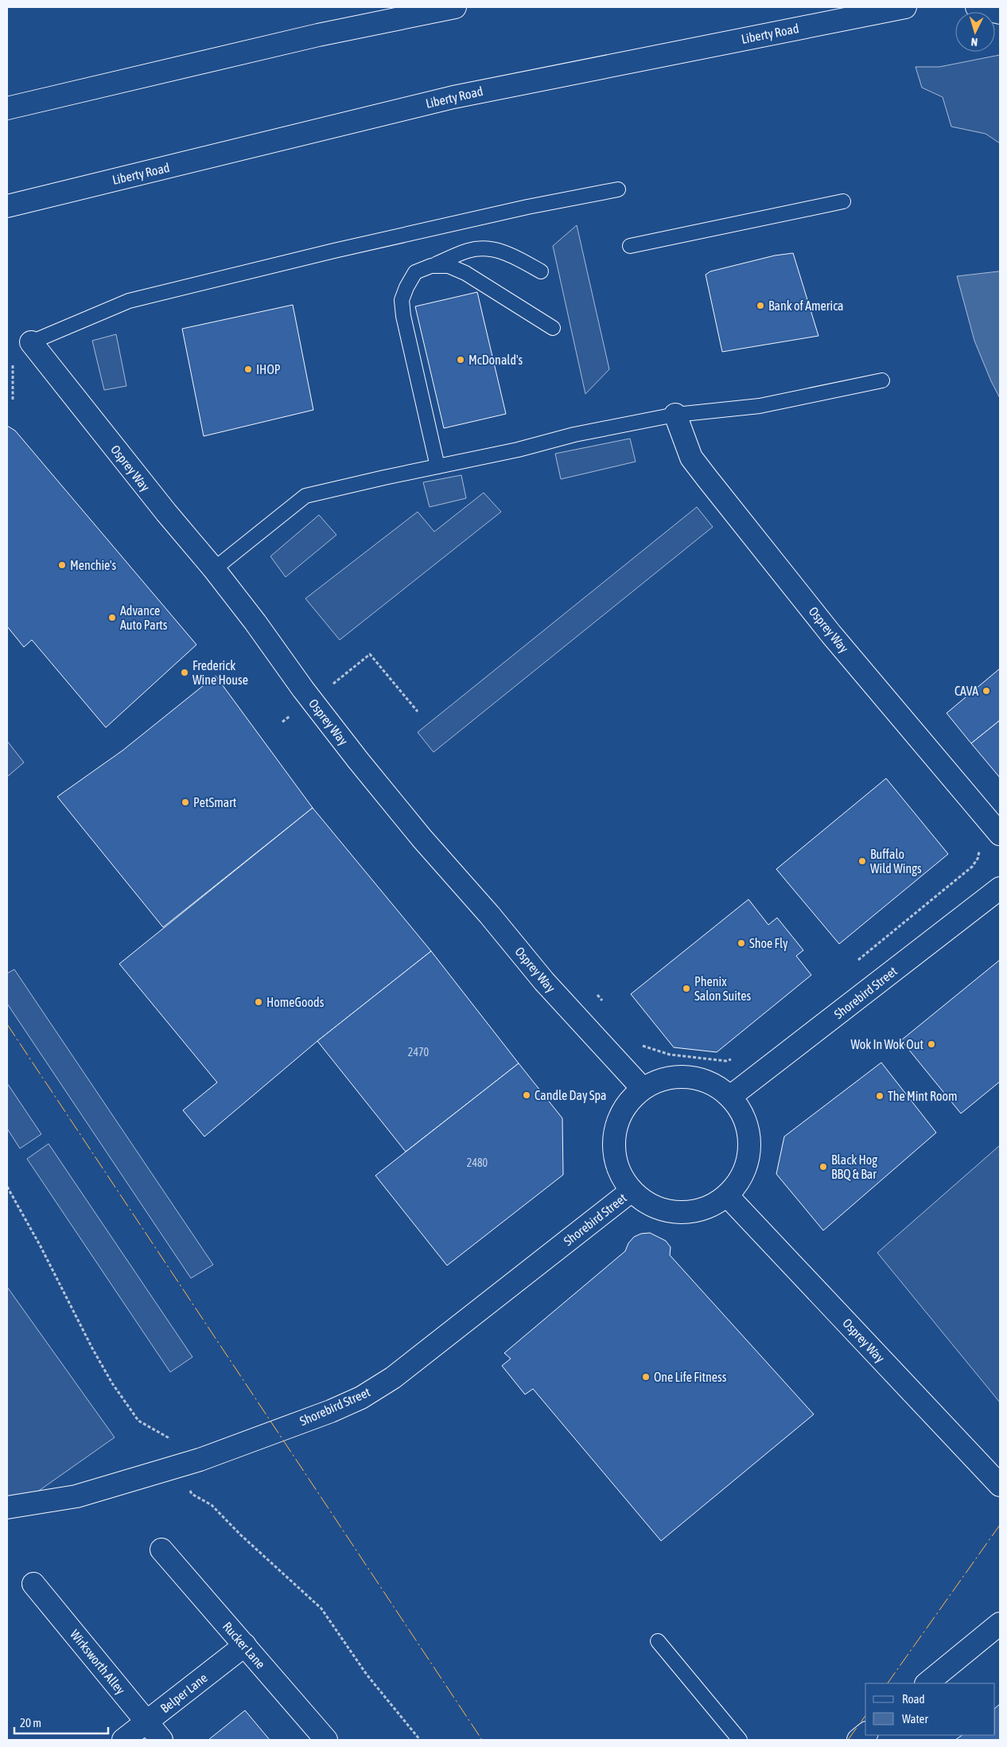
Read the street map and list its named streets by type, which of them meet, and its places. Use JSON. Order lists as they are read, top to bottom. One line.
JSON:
{"streets":{"street":["Liberty Road","Osprey Way","Shorebird Street","Rucker Lane","Wirksworth Alley","Belper Lane"]},"crossings":[["Osprey Way","Shorebird Street"],["Rucker Lane","Belper Lane"],["Wirksworth Alley","Belper Lane"]],"places":["Bank of America","McDonald's","IHOP","Menchie's","Advance Auto Parts","Frederick Wine House","CAVA","PetSmart","Buffalo Wild Wings","Shoe Fly","Phenix Salon Suites","HomeGoods","Wok In Wok Out","Candle Day Spa","The Mint Room","Black Hog BBQ & Bar","One Life Fitness"],"house_numbers":["2470","2480"],"legend":["Road","Water"],"scale_bar":"20 m","north":"bottom"}
